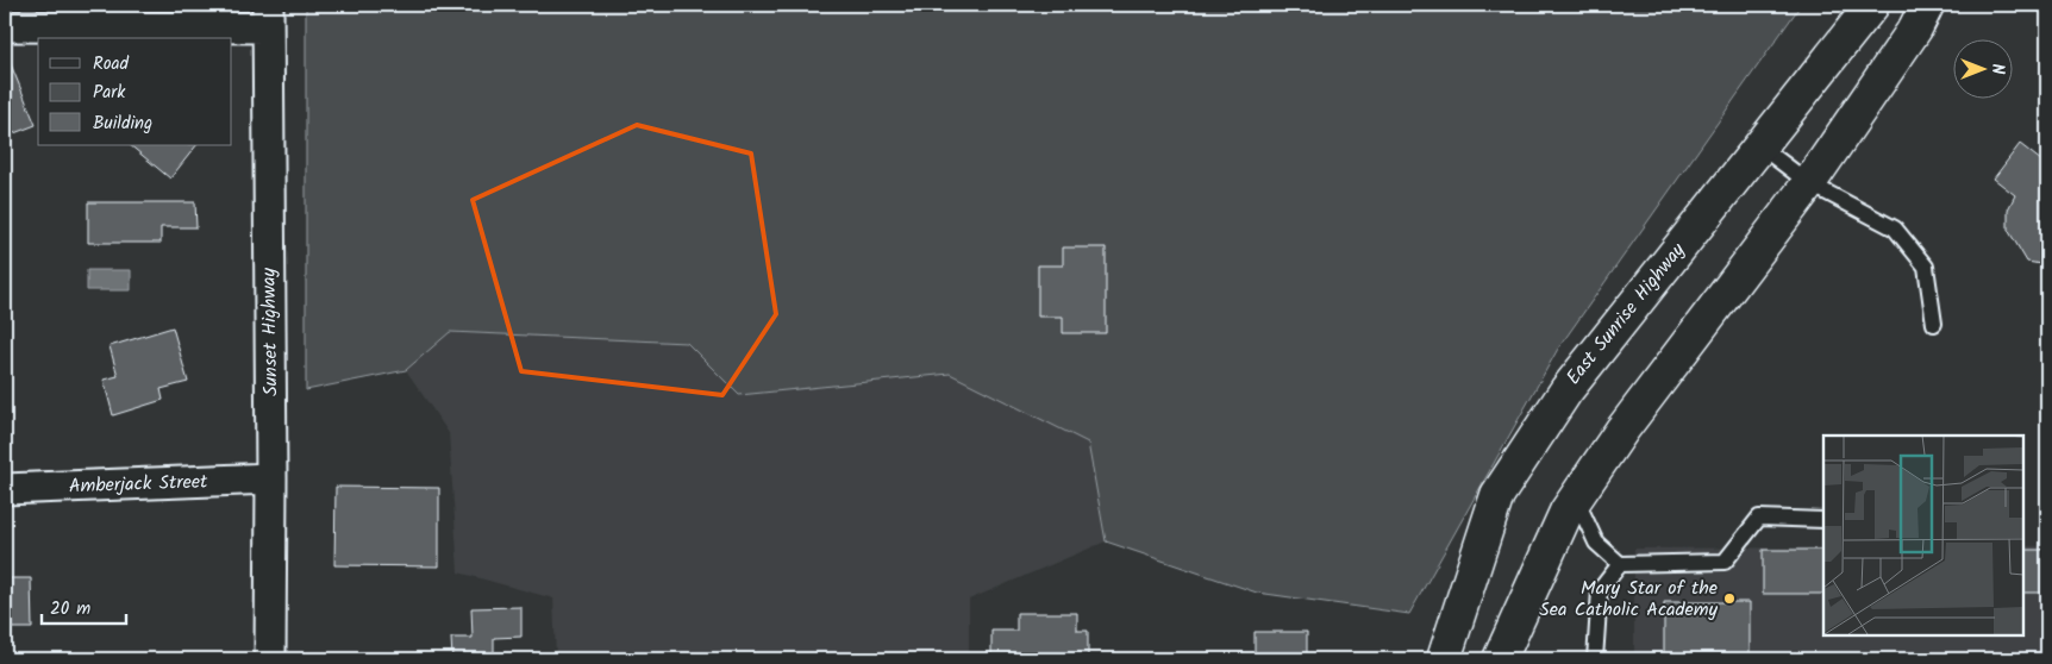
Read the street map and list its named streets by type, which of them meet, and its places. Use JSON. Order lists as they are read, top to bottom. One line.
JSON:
{"streets":{"main road":["East Sunrise Highway"],"street":["Sunset Highway","Amberjack Street"]},"crossings":[["Sunset Highway","Amberjack Street"]],"places":["Mary Star of the Sea Catholic Academy"],"legend":["Road","Park","Building"],"scale_bar":"20 m","north":"right"}
